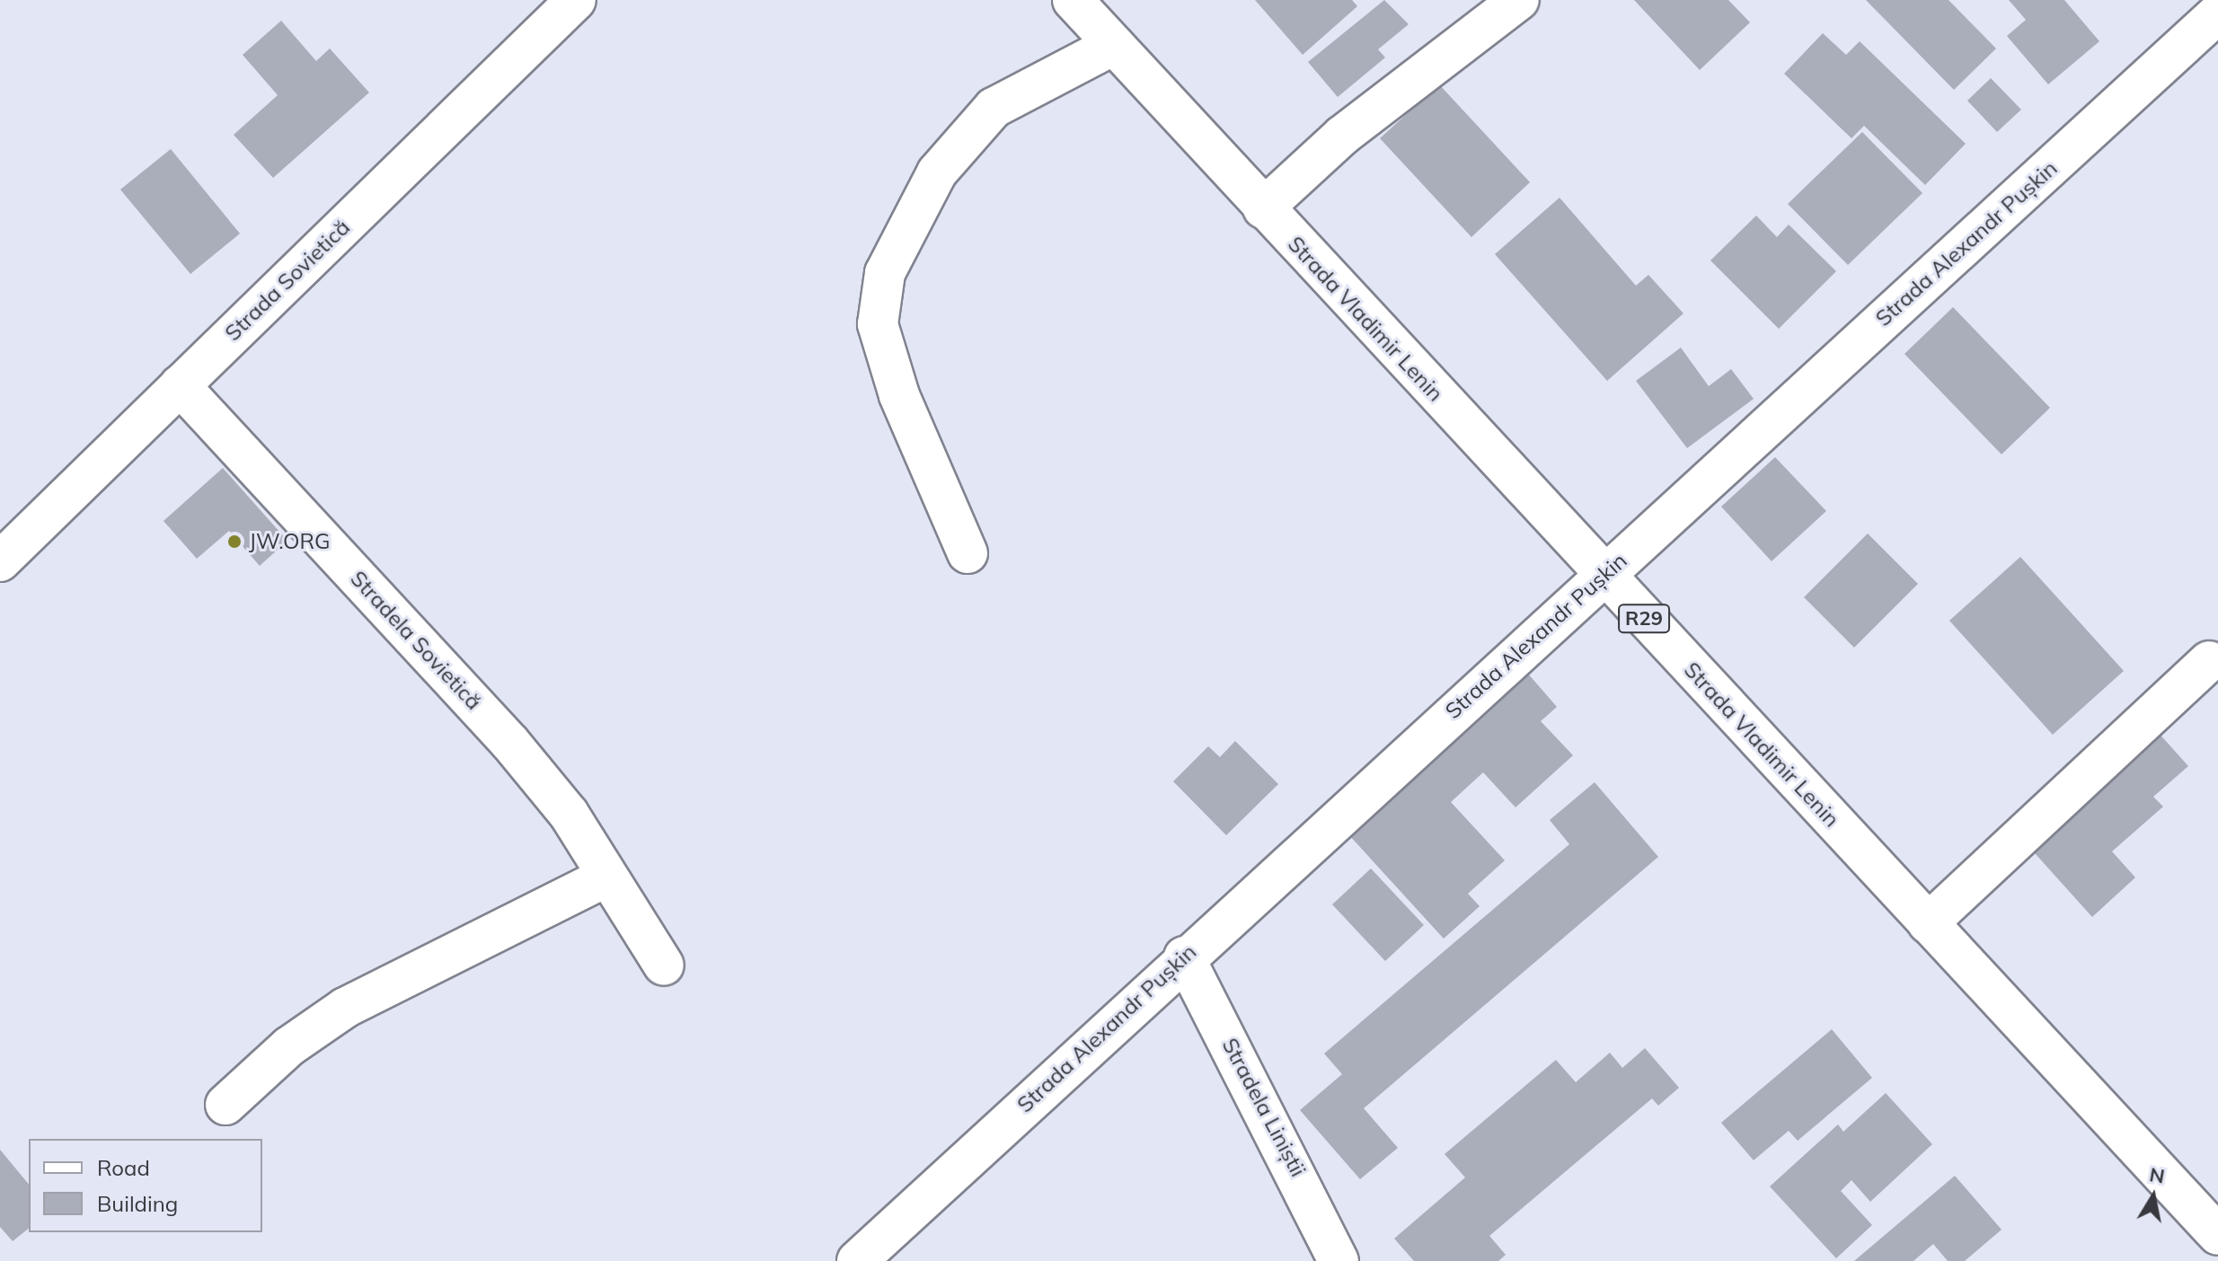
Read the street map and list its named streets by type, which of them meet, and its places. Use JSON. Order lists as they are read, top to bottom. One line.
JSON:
{"streets":{"street":["Strada Alexandr Pușkin","Strada Sovietică","Strada Vladimir Lenin","R29","Stradela Sovietică","Stradela Liniștii"]},"crossings":[["Strada Alexandr Pușkin","Strada Vladimir Lenin"],["Strada Alexandr Pușkin","Stradela Liniștii"],["Strada Sovietică","Stradela Sovietică"]],"places":["JW.ORG"],"legend":["Road","Building"],"north":"top"}
